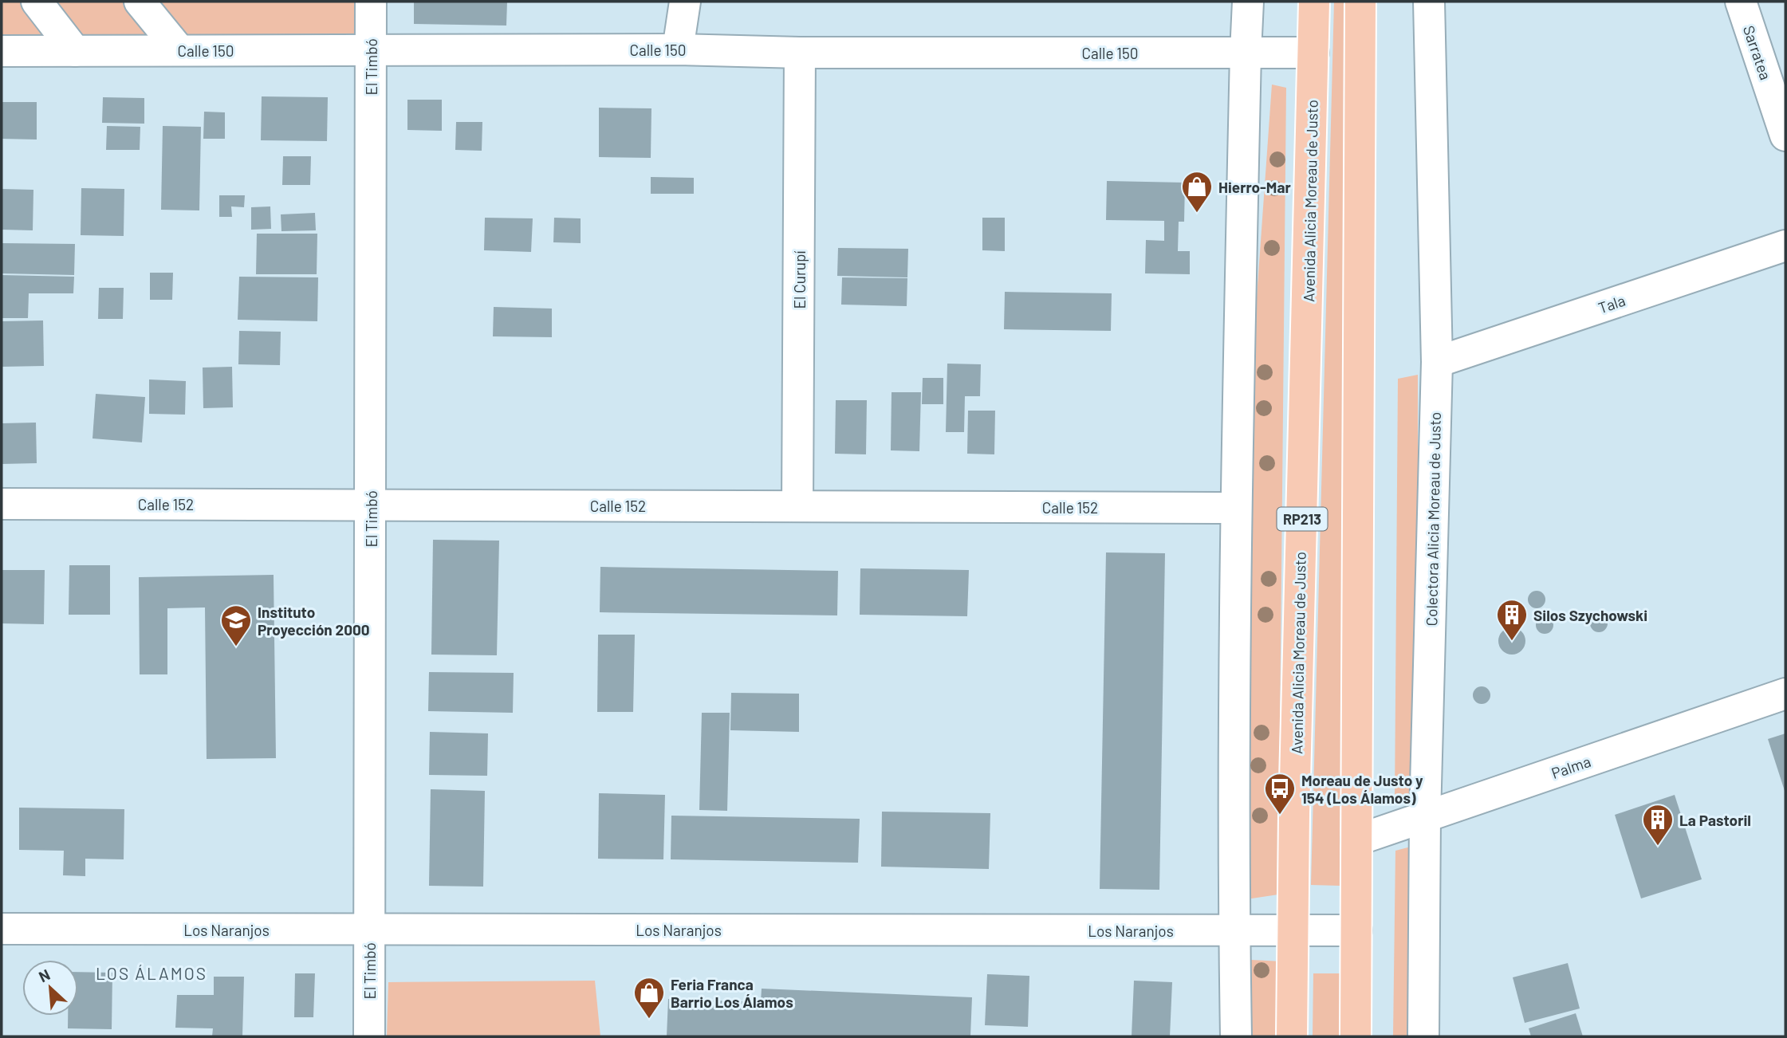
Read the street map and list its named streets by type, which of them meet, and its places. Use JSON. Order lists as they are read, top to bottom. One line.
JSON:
{"streets":{"main road":["Avenida Alicia Moreau de Justo","RP213"],"street":["Calle 150","Sarratea","El Timbó","El Curupí","Tala","Calle 152","Colectora Alicia Moreau de Justo","Palma","Los Naranjos"]},"crossings":[["Calle 150","El Timbó"],["Calle 150","Avenida Alicia Moreau de Justo"],["Calle 150","El Curupí"],["El Timbó","Calle 152"],["El Timbó","Los Naranjos"],["Avenida Alicia Moreau de Justo","Los Naranjos"],["El Curupí","Calle 152"],["Tala","Colectora Alicia Moreau de Justo"],["Colectora Alicia Moreau de Justo","Palma"]],"districts":["LOS ÁLAMOS"],"places":{"shop":["Hierro-Mar","Feria Franca Barrio Los Álamos"],"building":["Silos Szychowski","La Pastoril"],"school or university":["Instituto Proyección 2000"],"bus stop":["Moreau de Justo y 154 (Los Álamos)"]},"north":"top left"}
